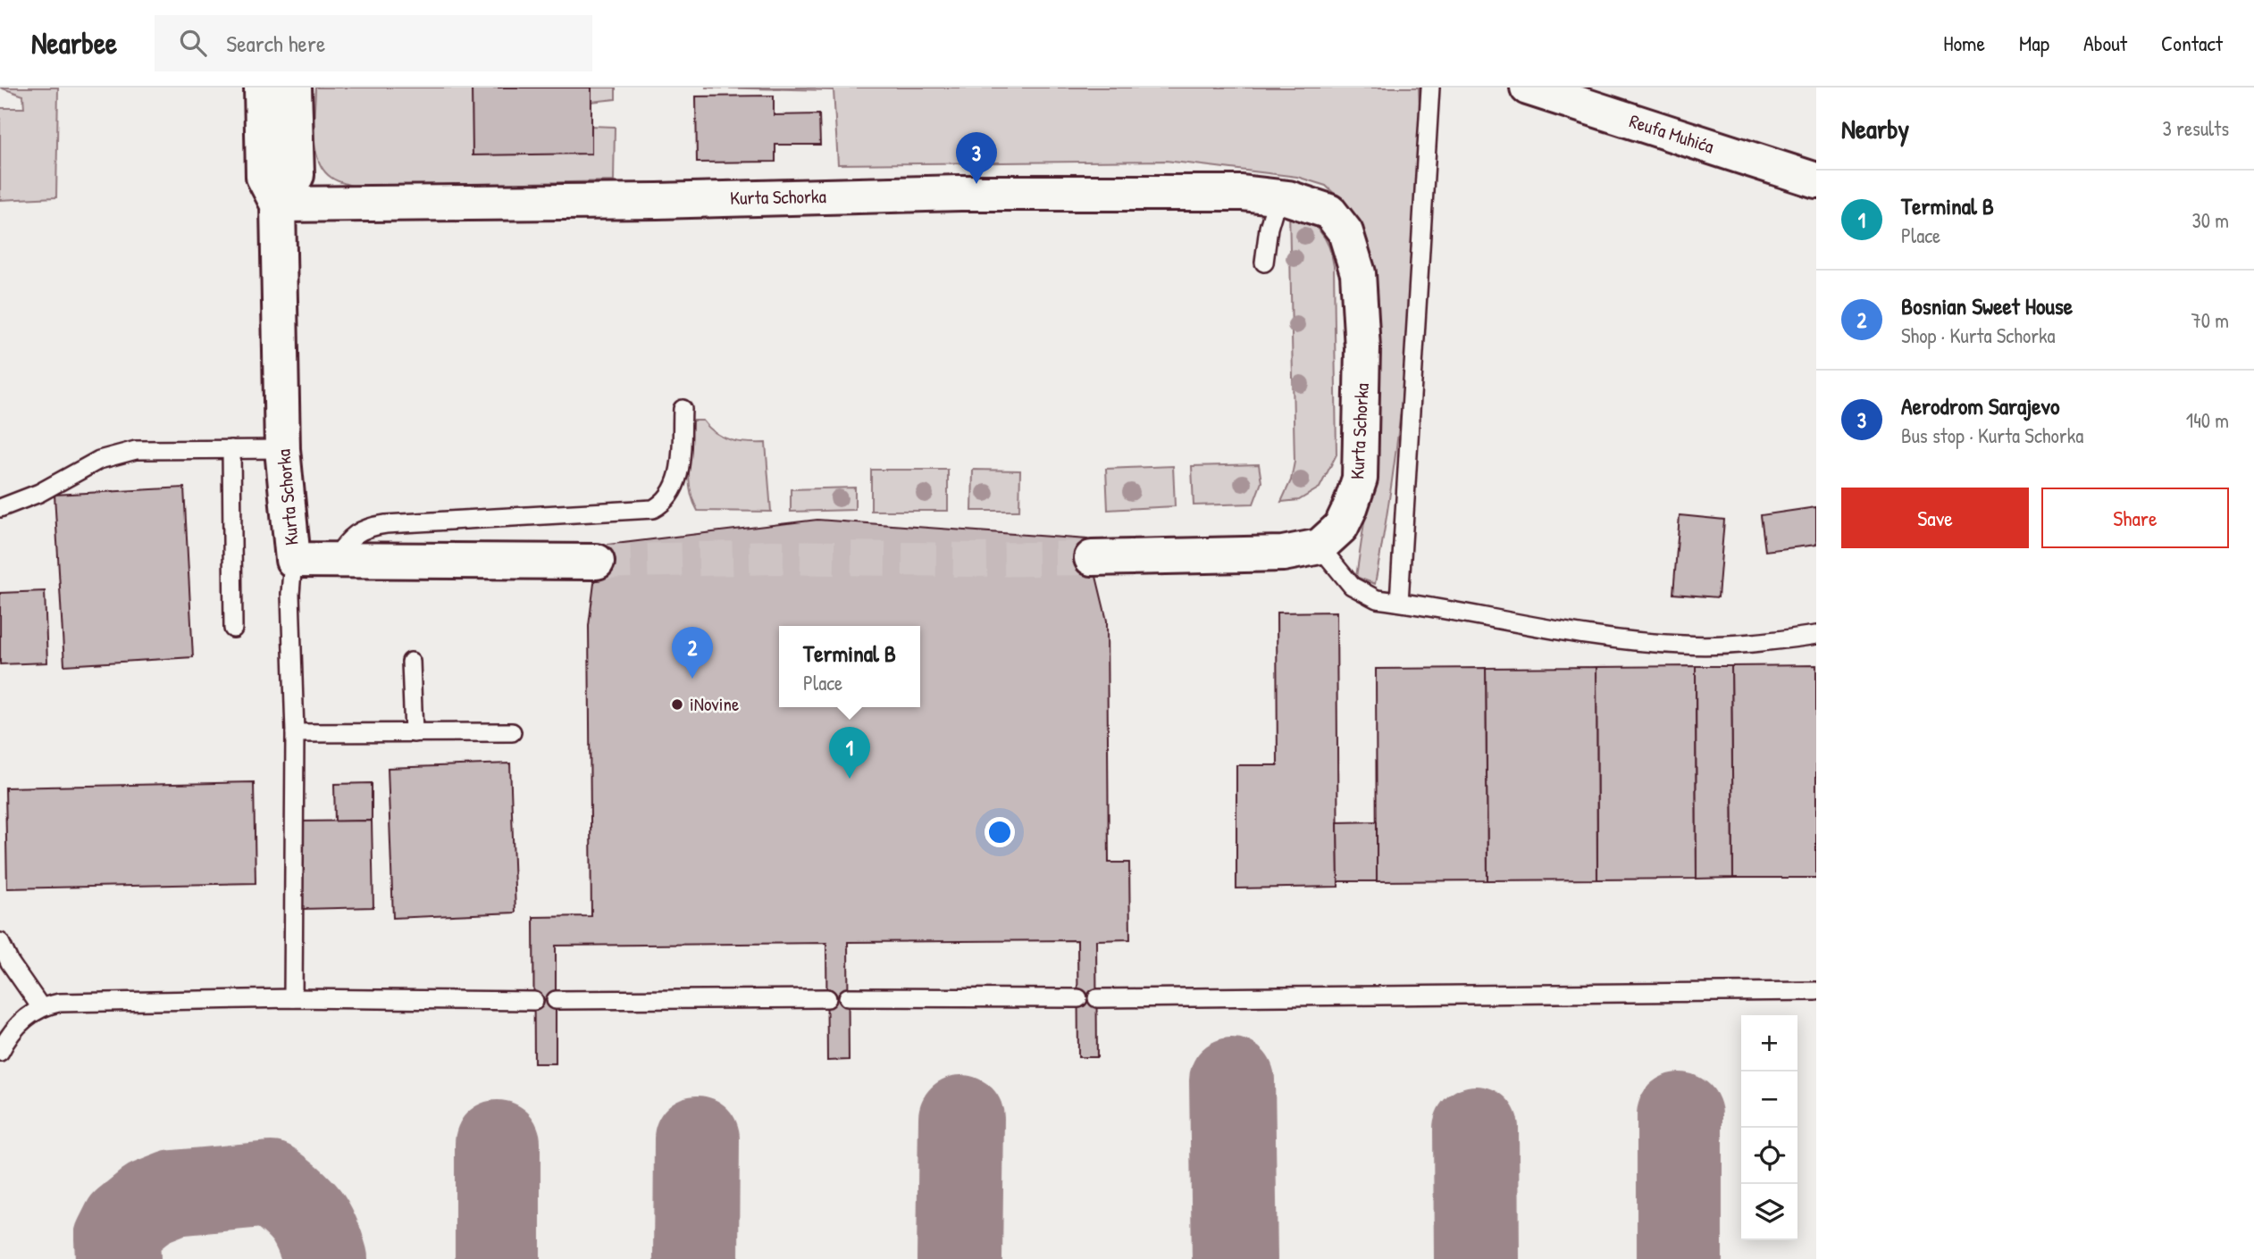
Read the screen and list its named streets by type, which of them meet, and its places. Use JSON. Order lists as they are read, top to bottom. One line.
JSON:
{"streets":{"street":["Reufa Muhića","Kurta Schorka"]},"places":["iNovine"],"page":{"header":"Nearbee","search":"Search here","nav":["Home","Map","About","Contact"],"heading":["Nearby","3 results"],"pins":["3","2","1"],"list":[{"mark":"1","name":"Terminal B","note":"Place","value":"30 m"},{"mark":"2","name":"Bosnian Sweet House","note":"Shop · Kurta Schorka","value":"70 m"},{"mark":"3","name":"Aerodrom Sarajevo","note":"Bus stop · Kurta Schorka","value":"140 m"}],"buttons":["Save","Share"],"popup":["Terminal B","Place"],"map_buttons":["+","−"]}}
